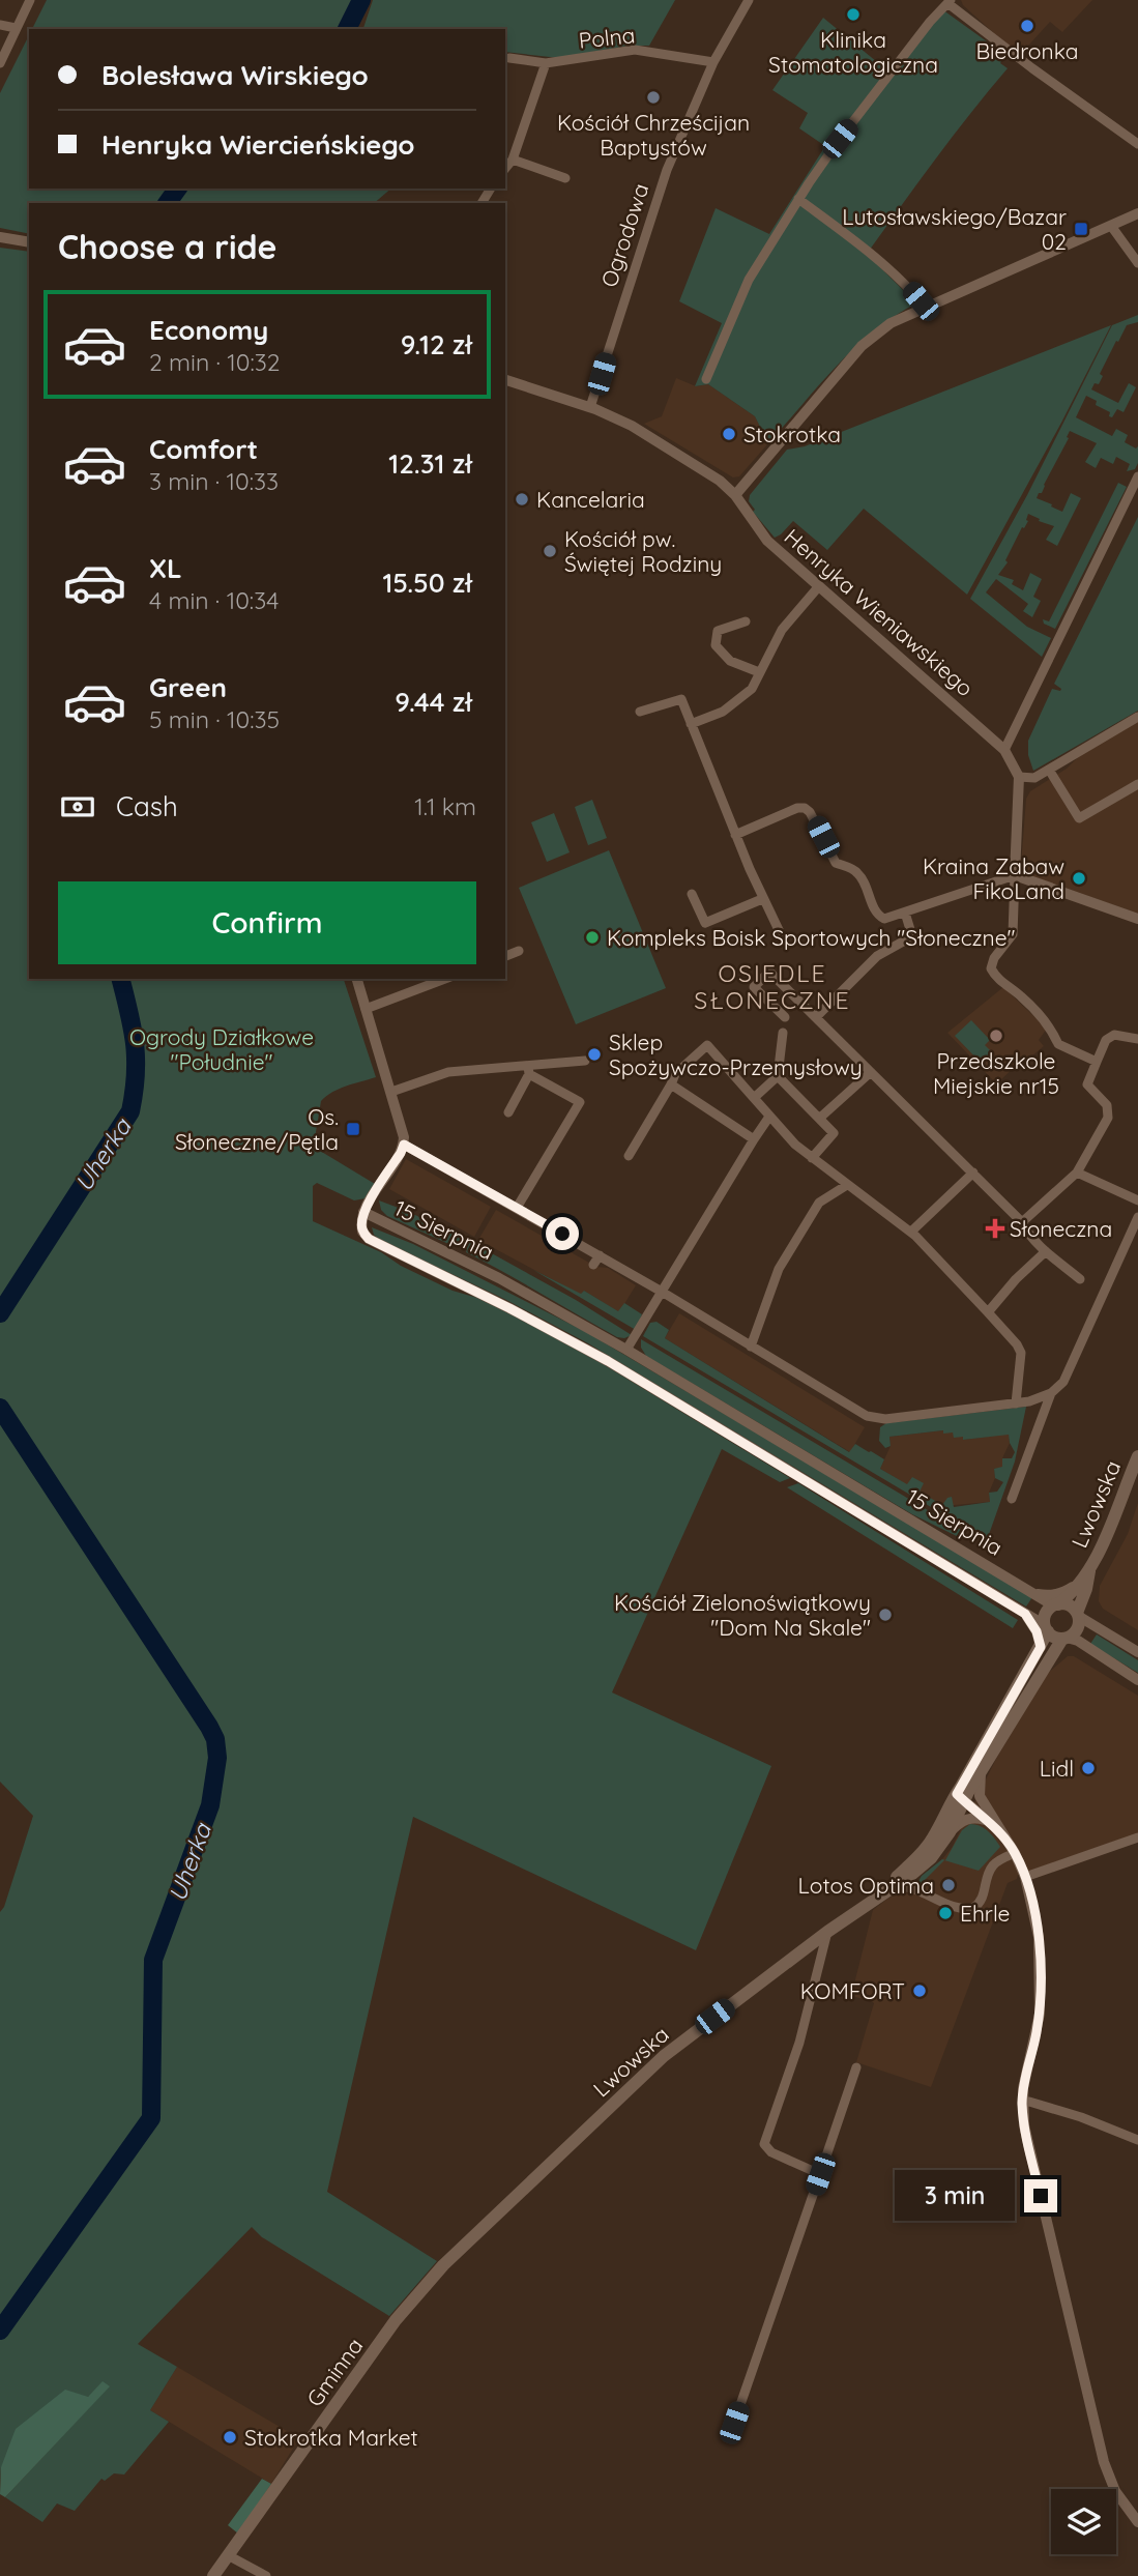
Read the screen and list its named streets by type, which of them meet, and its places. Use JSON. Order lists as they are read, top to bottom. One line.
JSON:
{"streets":{"main road":["Lwowska","Gminna"],"street":["Polna","Ogrodowa","Henryka Wieniawskiego","15 Sierpnia"]},"crossings":[["Polna","Ogrodowa"],["Ogrodowa","Henryka Wieniawskiego"],["15 Sierpnia","Lwowska"],["Lwowska","Gminna"]],"districts":["OSIEDLE SŁONECZNE"],"water":["Uherka"],"parks":["Ogrody Działkowe \"Południe\""],"places":{"other":["Klinika Stomatologiczna","Biedronka","Kościół Chrześcijan Baptystów","Stokrotka","Kancelaria","Kościół pw. Świętej Rodziny","Kraina Zabaw FikoLand","Kompleks Boisk Sportowych \"Słoneczne\"","Przedszkole Miejskie nr15","Sklep Spożywczo-Przemysłowy","Kościół Zielonoświątkowy \"Dom Na Skale\"","Lidl","Lotos Optima","Ehrle","KOMFORT","Stokrotka Market"],"transit":["Lutosławskiego/Bazar 02","Os. Słoneczne/Pętla"],"health":["Słoneczna"]},"page":{"banner":["Bolesława Wirskiego","Henryka Wiercieńskiego"],"heading":"Choose a ride","list":[{"name":"Economy","note":"2 min · 10:32","value":"9.12 zł"},{"name":"Comfort","note":"3 min · 10:33","value":"12.31 zł"},{"name":"XL","note":"4 min · 10:34","value":"15.50 zł"},{"name":"Green","note":"5 min · 10:35","value":"9.44 zł"}],"pay":["Cash","1.1 km"],"buttons":"Confirm","bubble":"3 min"}}
